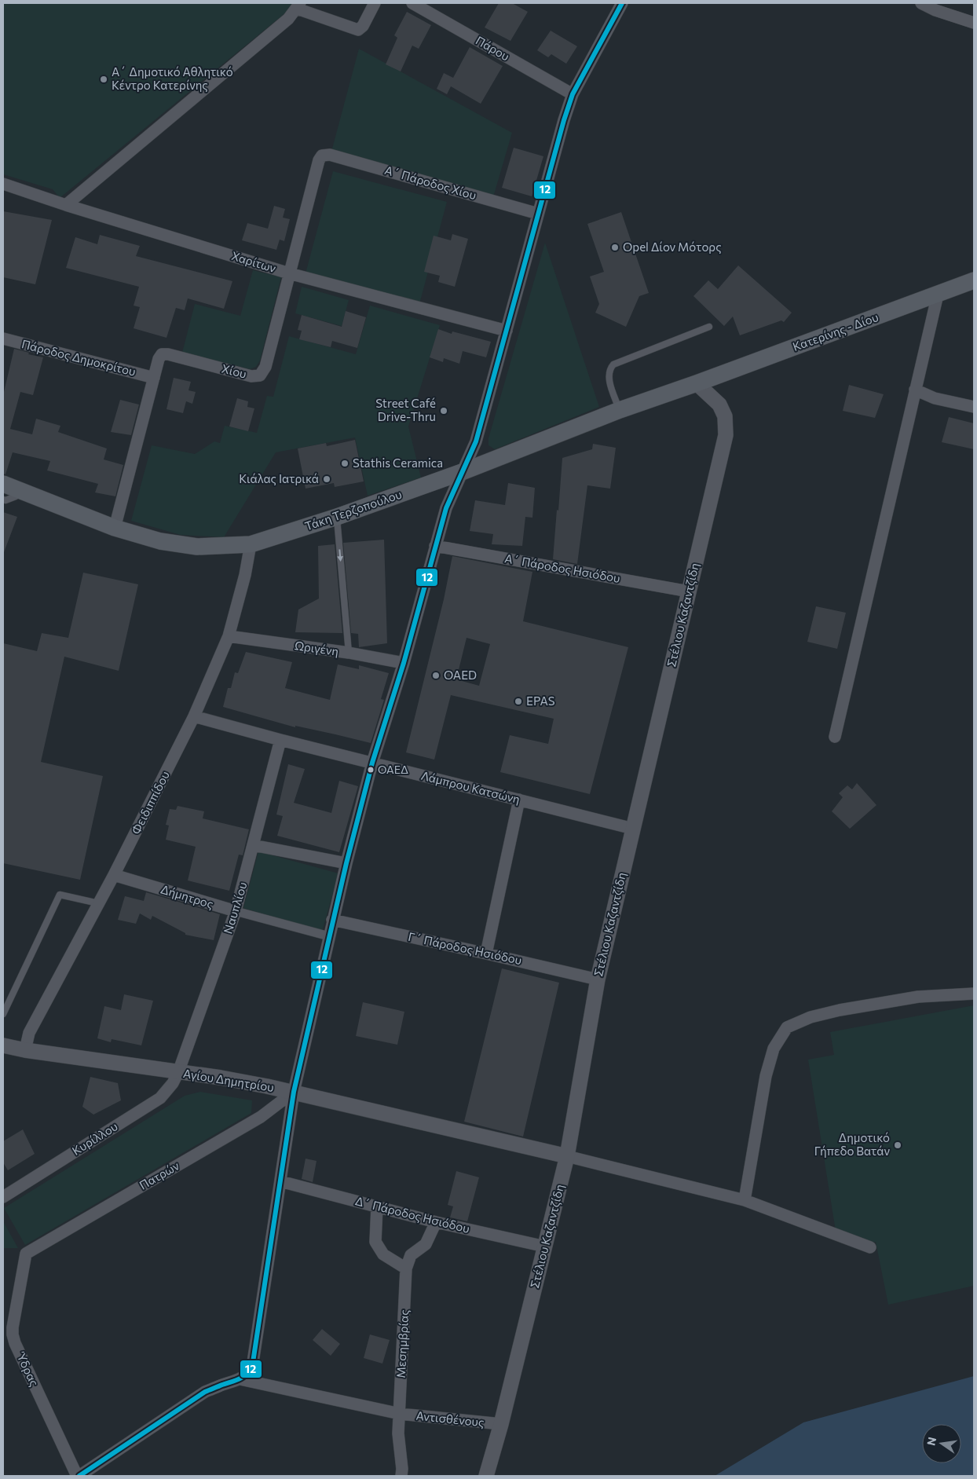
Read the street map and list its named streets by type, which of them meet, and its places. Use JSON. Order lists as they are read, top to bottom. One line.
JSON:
{"streets":{"main road":["Κατερίνης - Δίου","Τάκη Τερζοπούλου"],"street":["Πάρου","Α΄ Πάροδος Χίου","Χαρίτων","Πάροδος Δημοκρίτου","Χίου","Α΄ Πάροδος Ησιόδου","Στέλιου Καζαντζίδη","Ωριγένη","Λάμπρου Κατσώνη","Φειδιππίδου","Δήμητρος","Ναυπλίου","Γ΄ Πάροδος Ησιόδου","Αγίου Δημητρίου","Κυρίλλου","Πατρών","Δ΄ Πάροδος Ησιόδου","Μεσημβρίας","Ύδρας","Αντισθένους"]},"crossings":[["Α΄ Πάροδος Χίου","Χίου"],["Χαρίτων","Χίου"],["Κατερίνης - Δίου","Τάκη Τερζοπούλου"],["Κατερίνης - Δίου","Στέλιου Καζαντζίδη"],["Πάροδος Δημοκρίτου","Χίου"],["Χίου","Τάκη Τερζοπούλου"],["Τάκη Τερζοπούλου","Στέλιου Καζαντζίδη"],["Τάκη Τερζοπούλου","Φειδιππίδου"],["Α΄ Πάροδος Ησιόδου","Στέλιου Καζαντζίδη"],["Στέλιου Καζαντζίδη","Λάμπρου Κατσώνη"],["Στέλιου Καζαντζίδη","Γ΄ Πάροδος Ησιόδου"],["Στέλιου Καζαντζίδη","Αγίου Δημητρίου"],["Στέλιου Καζαντζίδη","Δ΄ Πάροδος Ησιόδου"],["Στέλιου Καζαντζίδη","Αντισθένους"],["Ωριγένη","Φειδιππίδου"],["Λάμπρου Κατσώνη","Φειδιππίδου"],["Λάμπρου Κατσώνη","Ναυπλίου"],["Φειδιππίδου","Δήμητρος"],["Φειδιππίδου","Αγίου Δημητρίου"],["Δήμητρος","Ναυπλίου"],["Ναυπλίου","Αγίου Δημητρίου"],["Ναυπλίου","Κυρίλλου"],["Αγίου Δημητρίου","Κυρίλλου"],["Αγίου Δημητρίου","Πατρών"],["Πατρών","Ύδρας"],["Δ΄ Πάροδος Ησιόδου","Μεσημβρίας"],["Μεσημβρίας","Αντισθένους"]],"places":["Α΄ Δημοτικό Αθλητικό Κέντρο Κατερίνης","Opel Δίον Μότορς","Street Café Drive-Thru","Stathis Ceramica","Κιάλας Ιατρικά","OAED","EPAS","ΟΑΕΔ","Δημοτικό Γήπεδο Βατάν"],"lines":["transit line 12"],"north":"left"}
